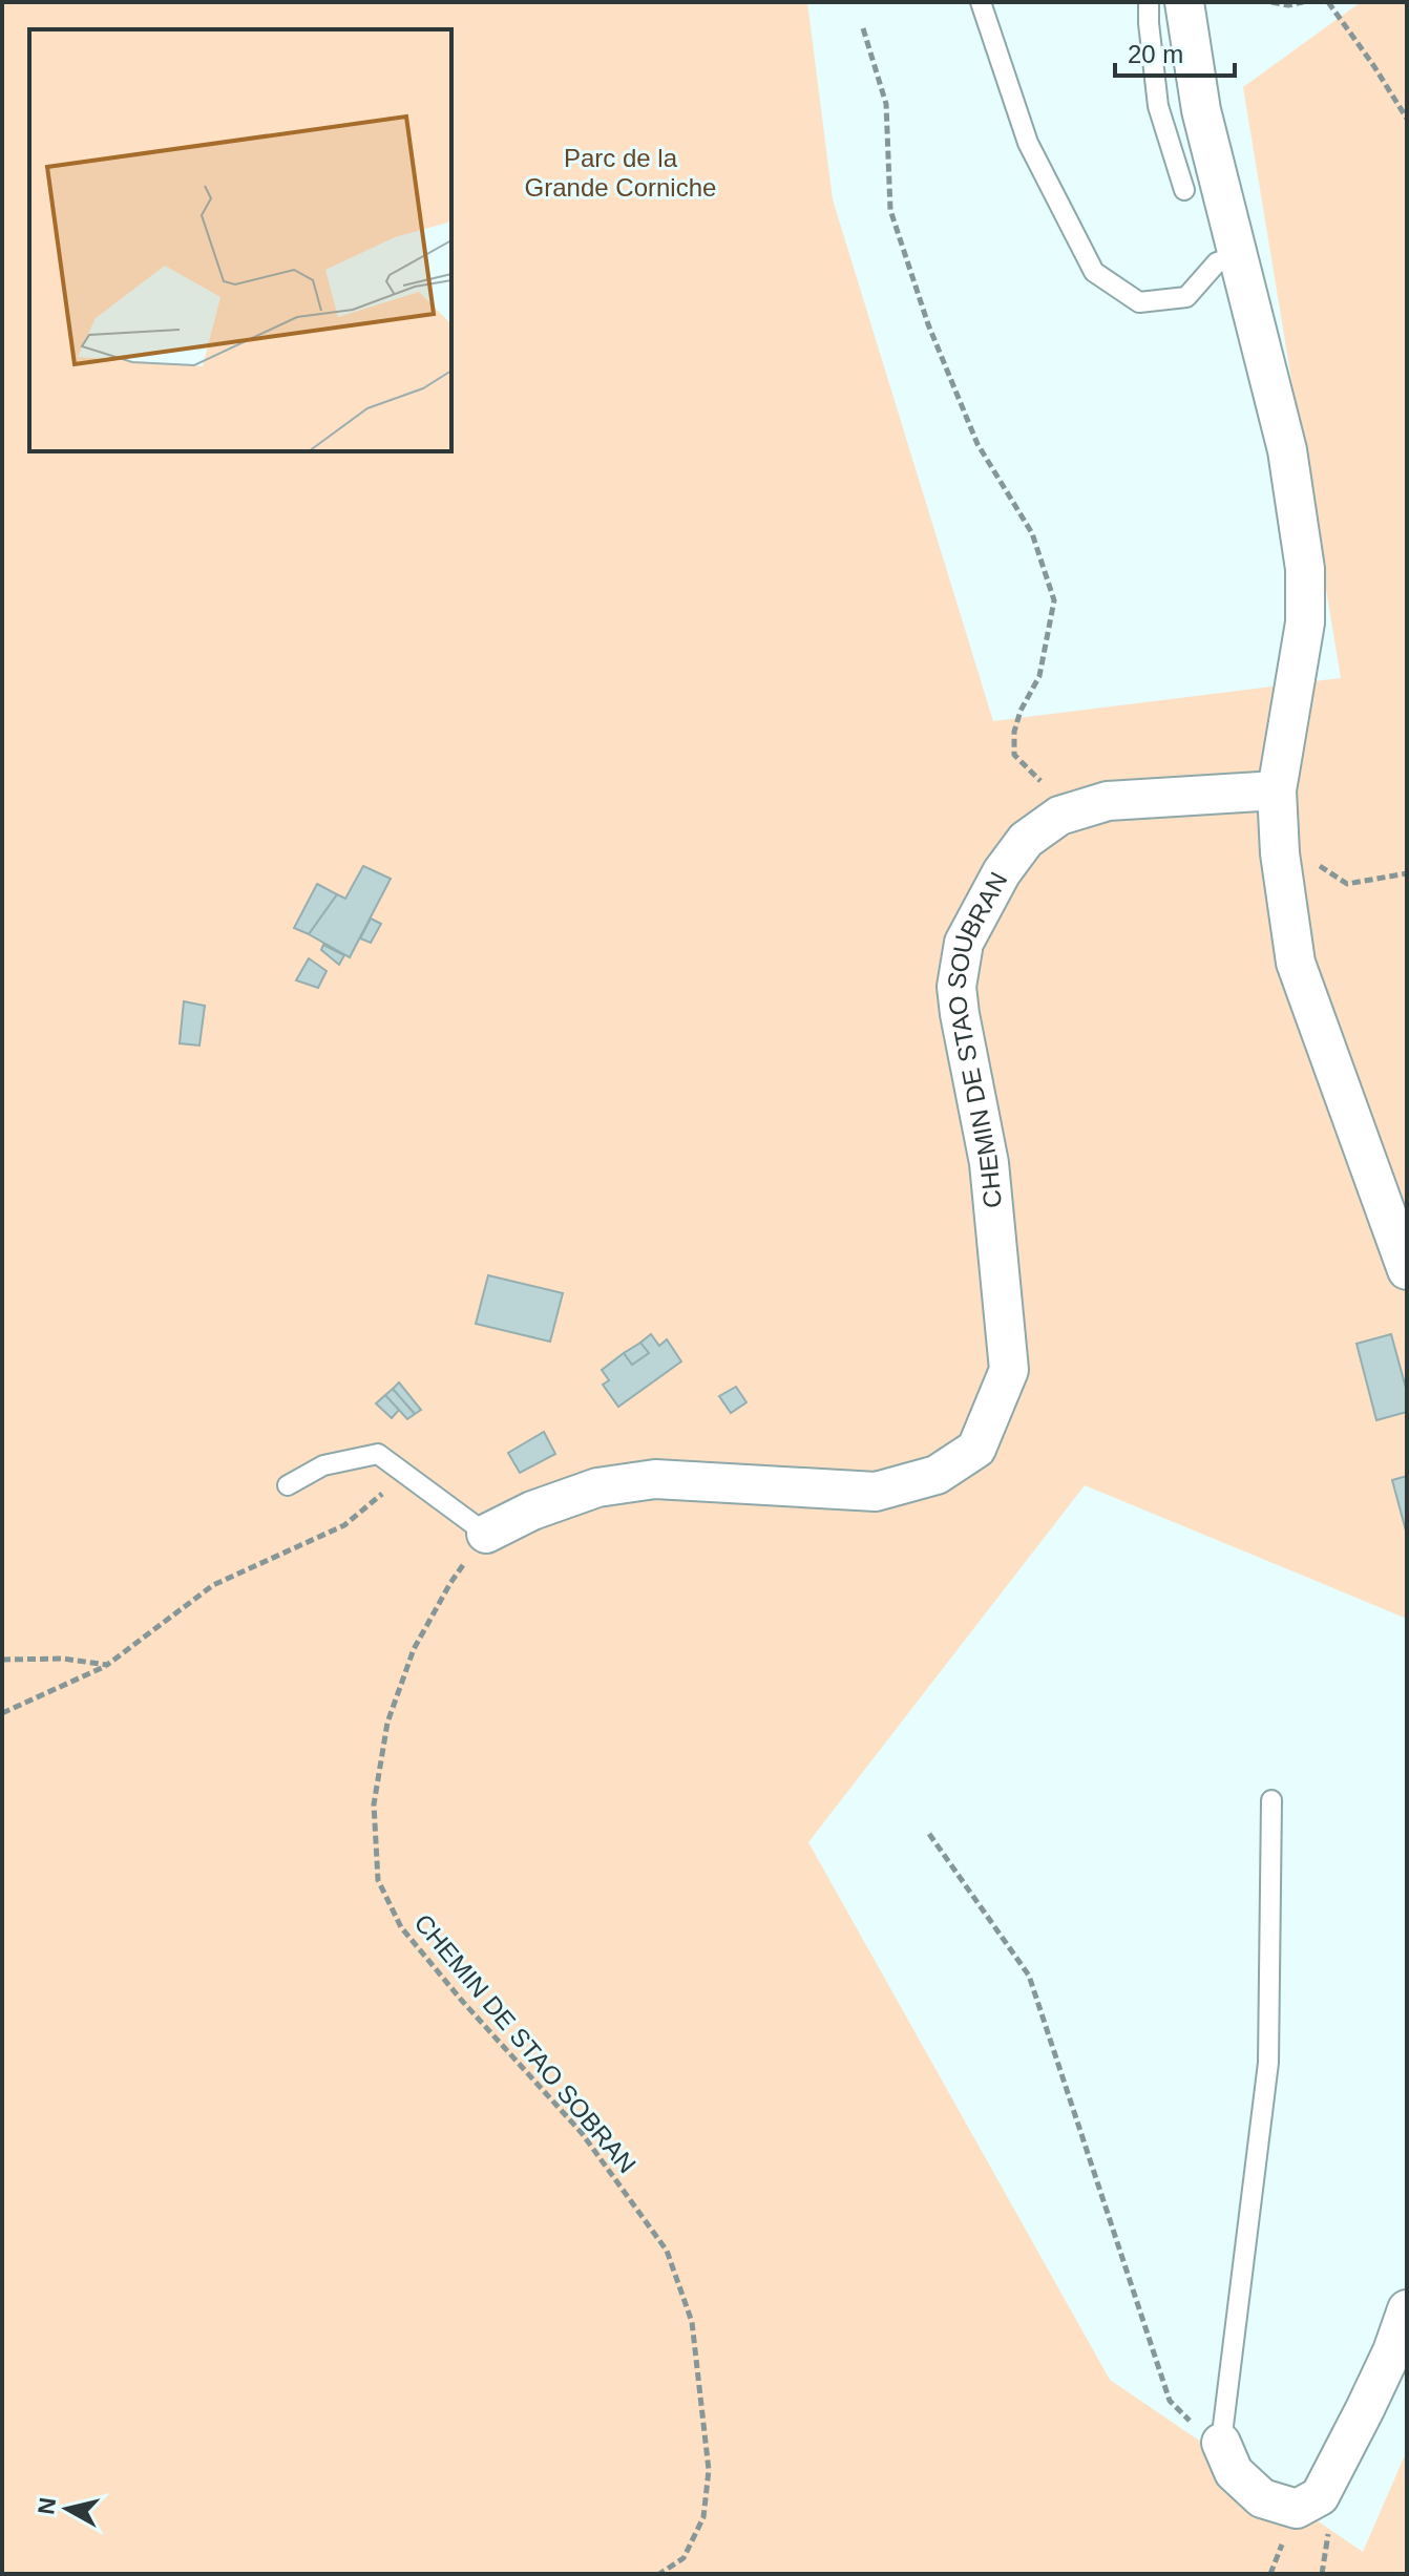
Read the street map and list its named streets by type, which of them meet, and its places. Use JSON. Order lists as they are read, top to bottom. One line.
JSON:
{"streets":{"street":["CHEMIN DE STAO SOUBRAN"],"path":["CHEMIN DE STAO SOBRAN"]},"crossings":[["CHEMIN DE STAO SOUBRAN","CHEMIN DE STAO SOBRAN"]],"parks":["Parc de la Grande Corniche"],"scale_bar":"20 m","north":"left"}
